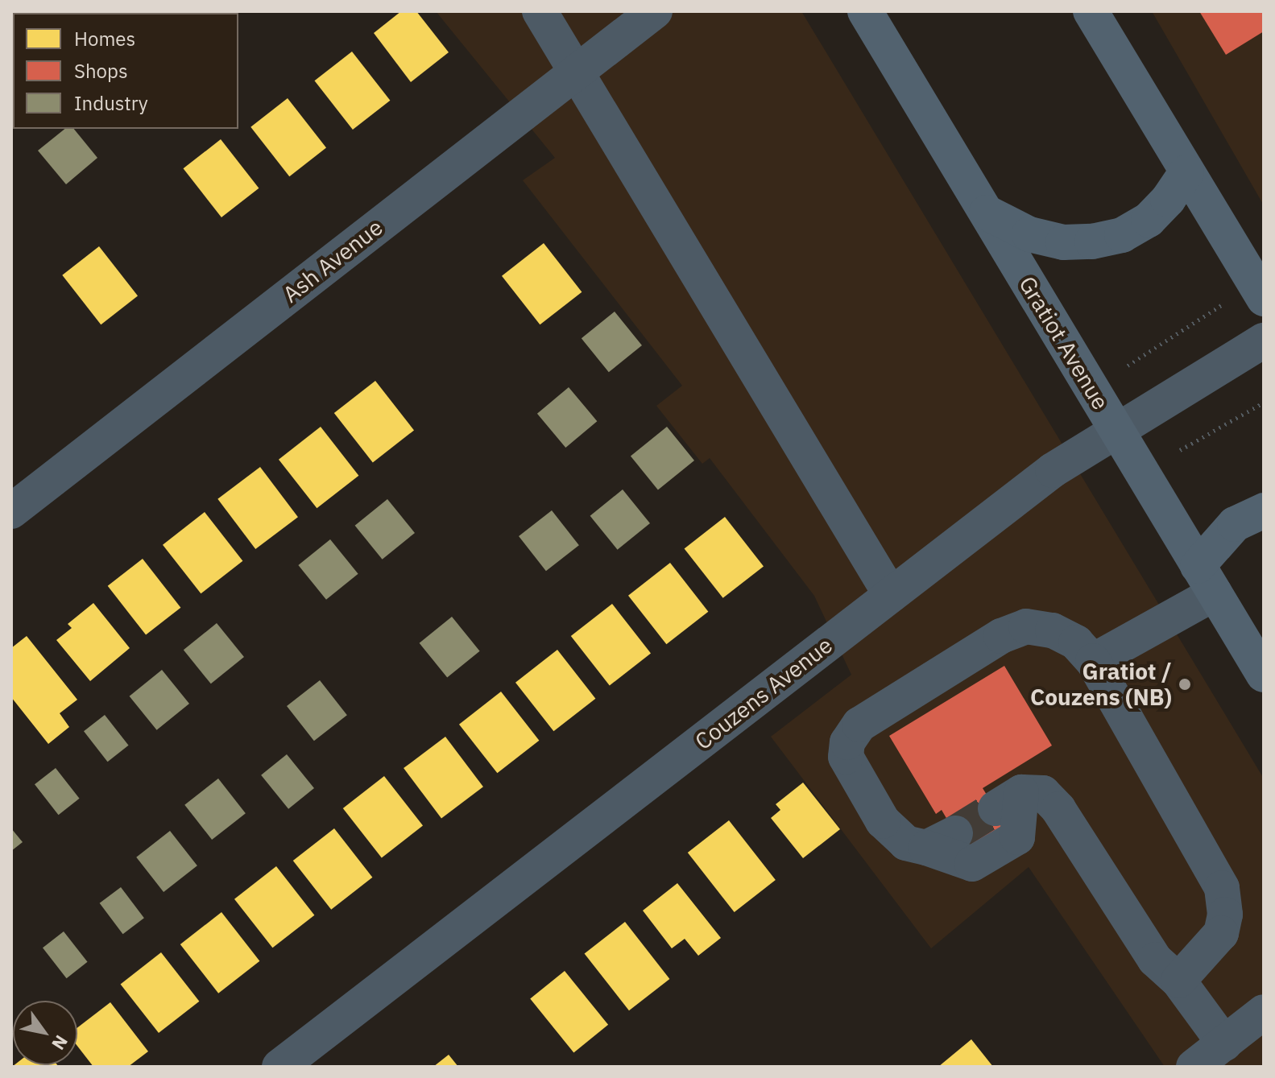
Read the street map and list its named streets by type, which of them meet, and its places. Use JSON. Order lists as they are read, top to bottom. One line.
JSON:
{"streets":{"main road":["Gratiot Avenue"],"street":["Ash Avenue","Couzens Avenue"]},"crossings":[["Gratiot Avenue","Couzens Avenue"]],"places":["Gratiot / Couzens (NB)"],"legend":["Homes","Shops","Industry"],"north":"bottom right"}
